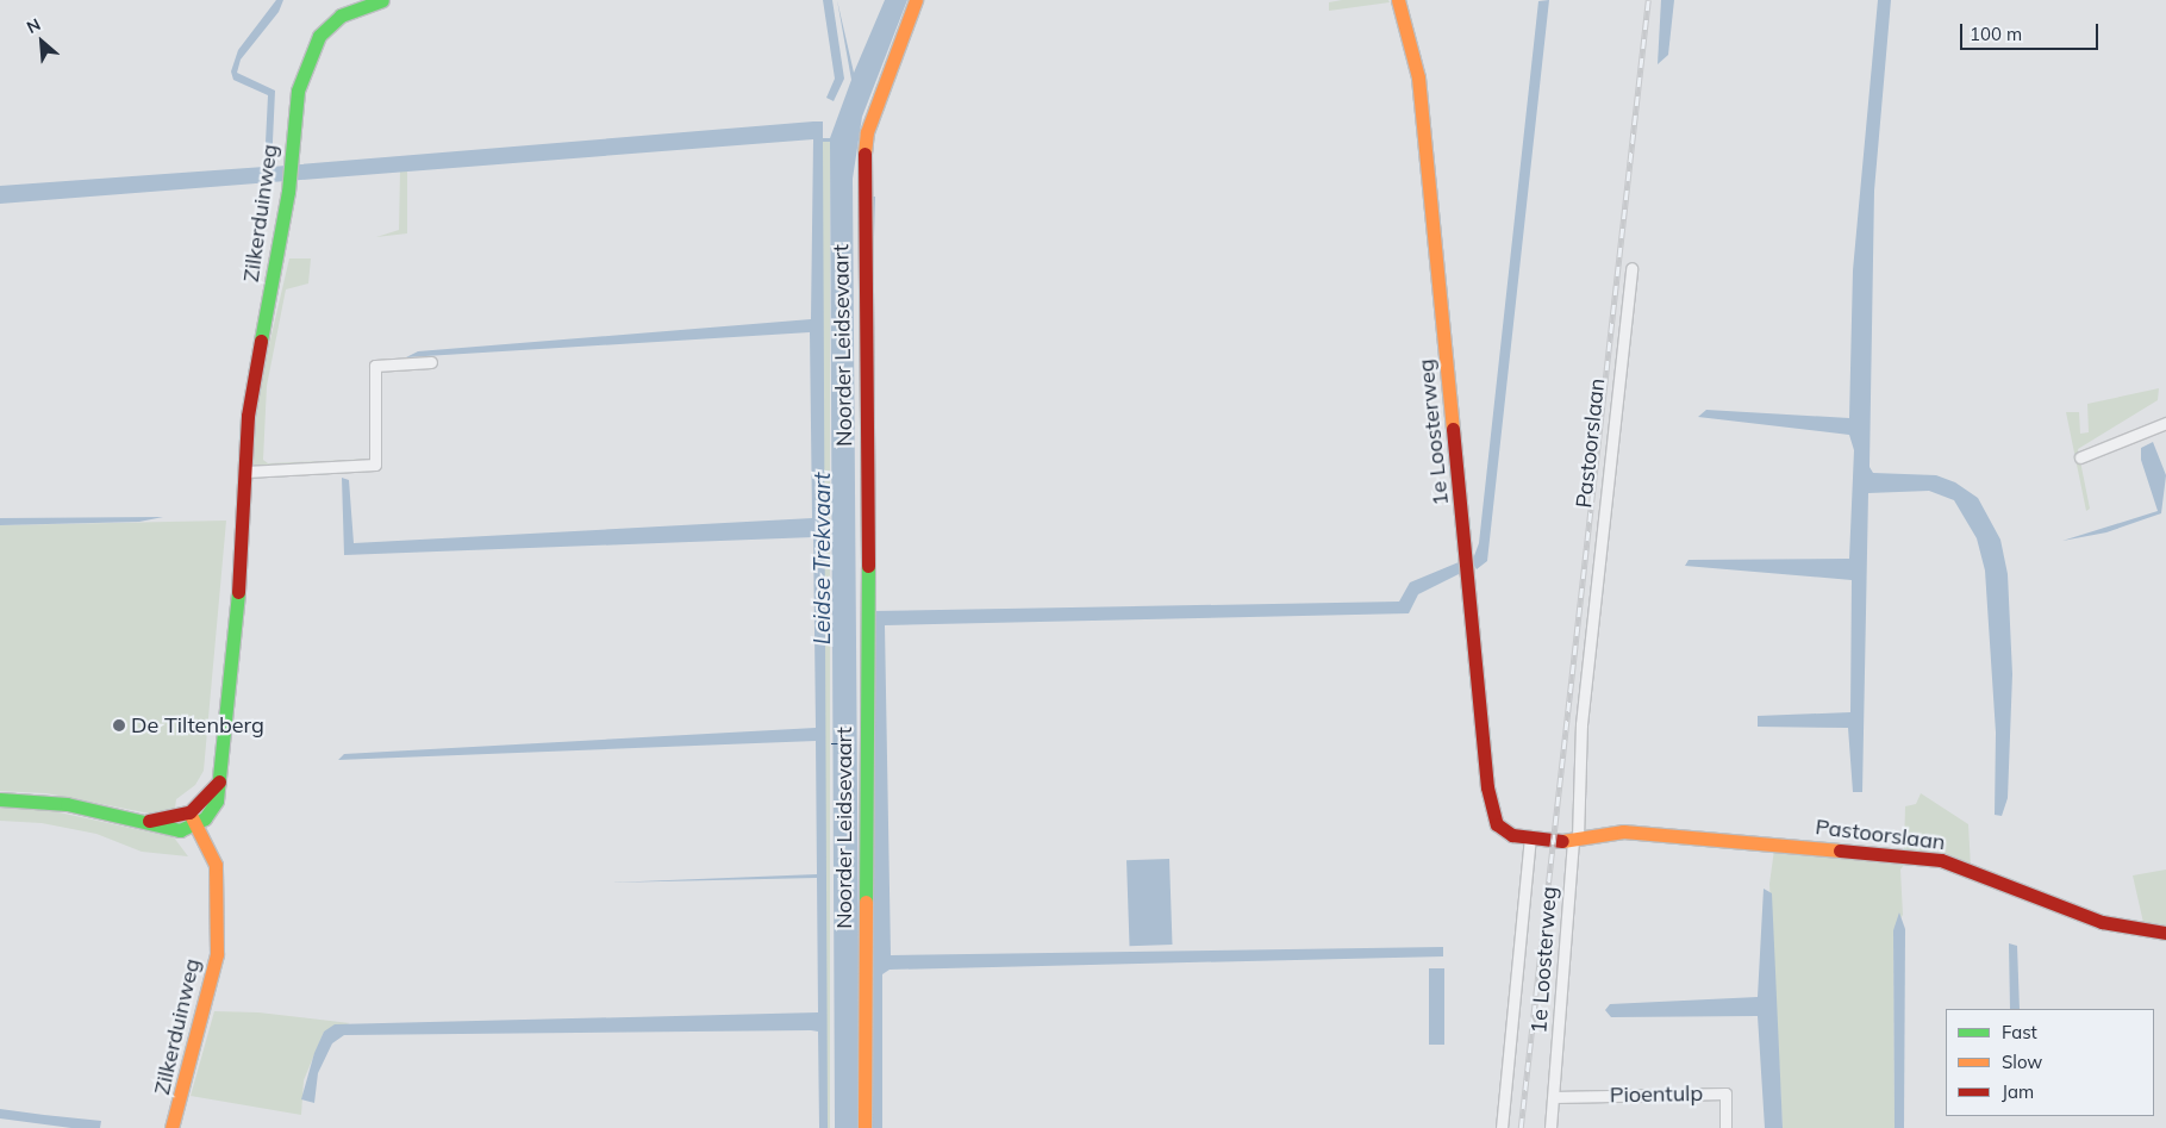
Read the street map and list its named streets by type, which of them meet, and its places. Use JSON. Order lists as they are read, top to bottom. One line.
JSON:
{"streets":{"street":["Zilkerduinweg","Noorder Leidsevaart","1e Loosterweg","Pastoorslaan","Pioentulp"]},"crossings":[["1e Loosterweg","Pastoorslaan"],["1e Loosterweg","Pioentulp"]],"water":["Leidse Trekvaart"],"places":["De Tiltenberg"],"legend":["Fast","Slow","Jam"],"scale_bar":"100 m","north":"top left"}
